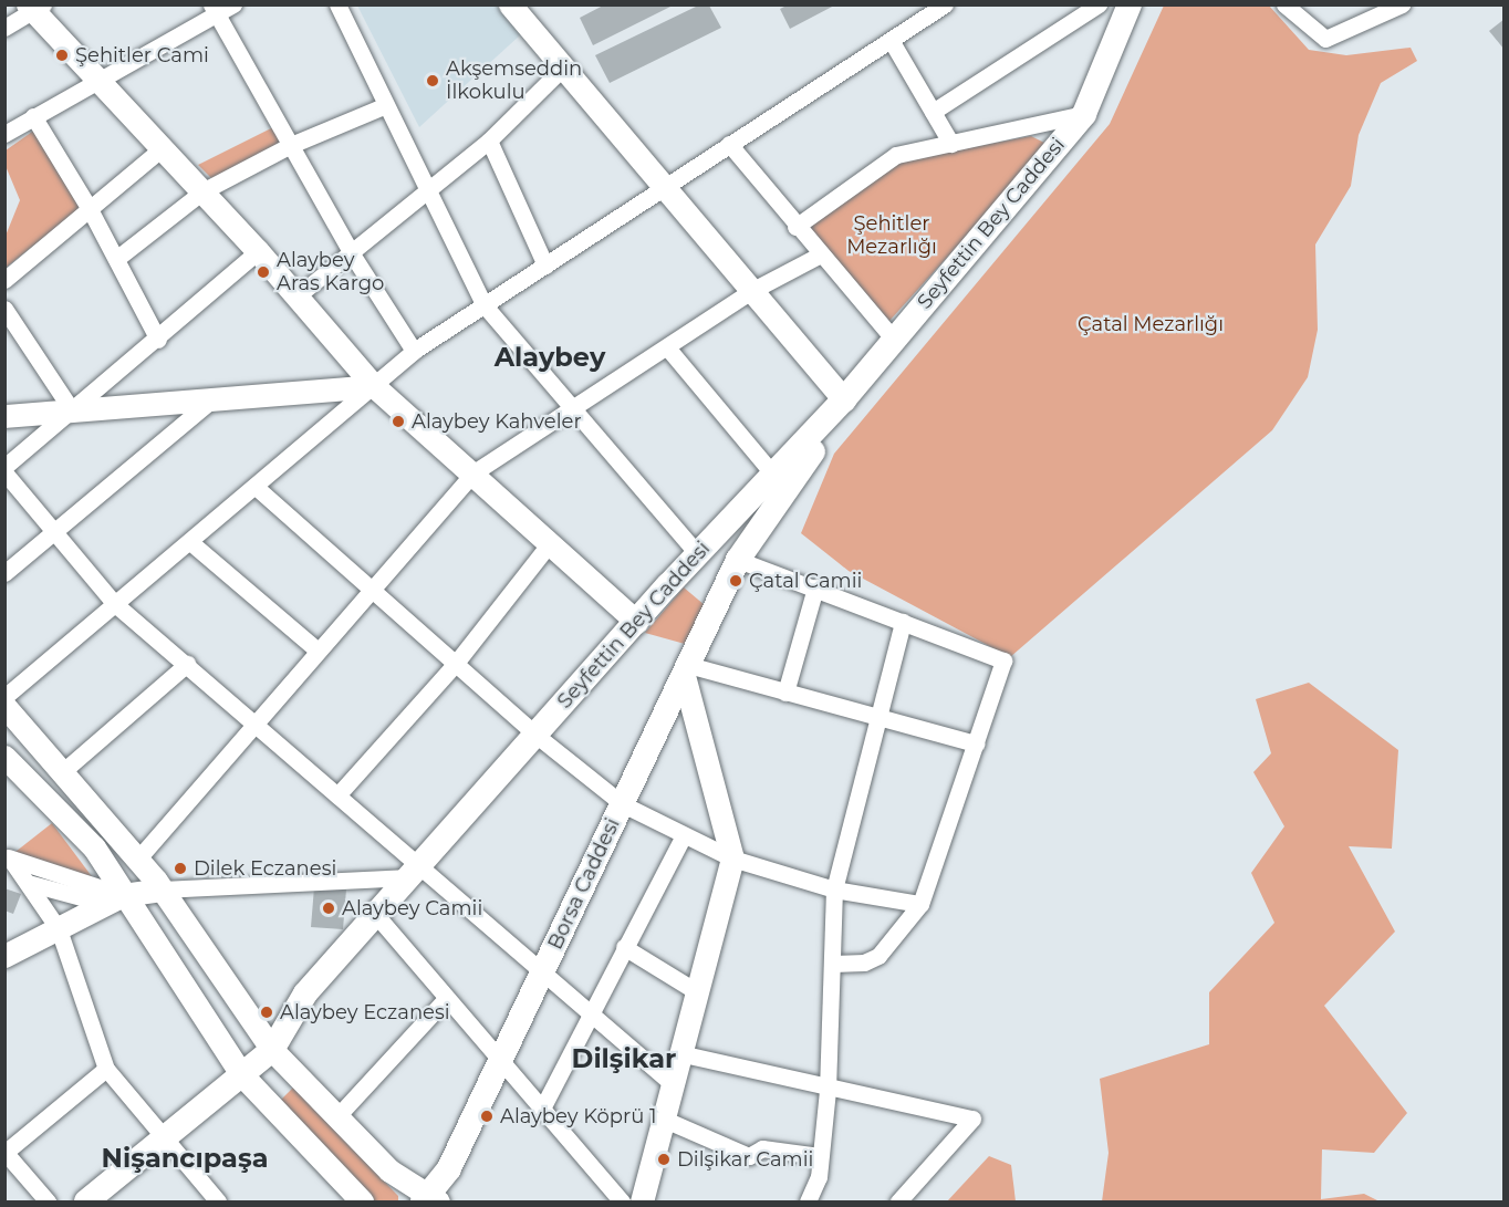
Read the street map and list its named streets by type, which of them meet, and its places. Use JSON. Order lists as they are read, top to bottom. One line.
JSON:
{"streets":{"main road":["Seyfettin Bey Caddesi","Borsa Caddesi"]},"crossings":[["Seyfettin Bey Caddesi","Borsa Caddesi"]],"districts":["Alaybey","Dilşikar","Nişancıpaşa"],"parks":["Şehitler Mezarlığı","Çatal Mezarlığı"],"places":["Şehitler Cami","Akşemseddin İlkokulu","Alaybey Aras Kargo","Alaybey Kahveler","Çatal Camii","Dilek Eczanesi","Alaybey Camii","Alaybey Eczanesi","Alaybey Köprü 1","Dilşikar Camii"]}
